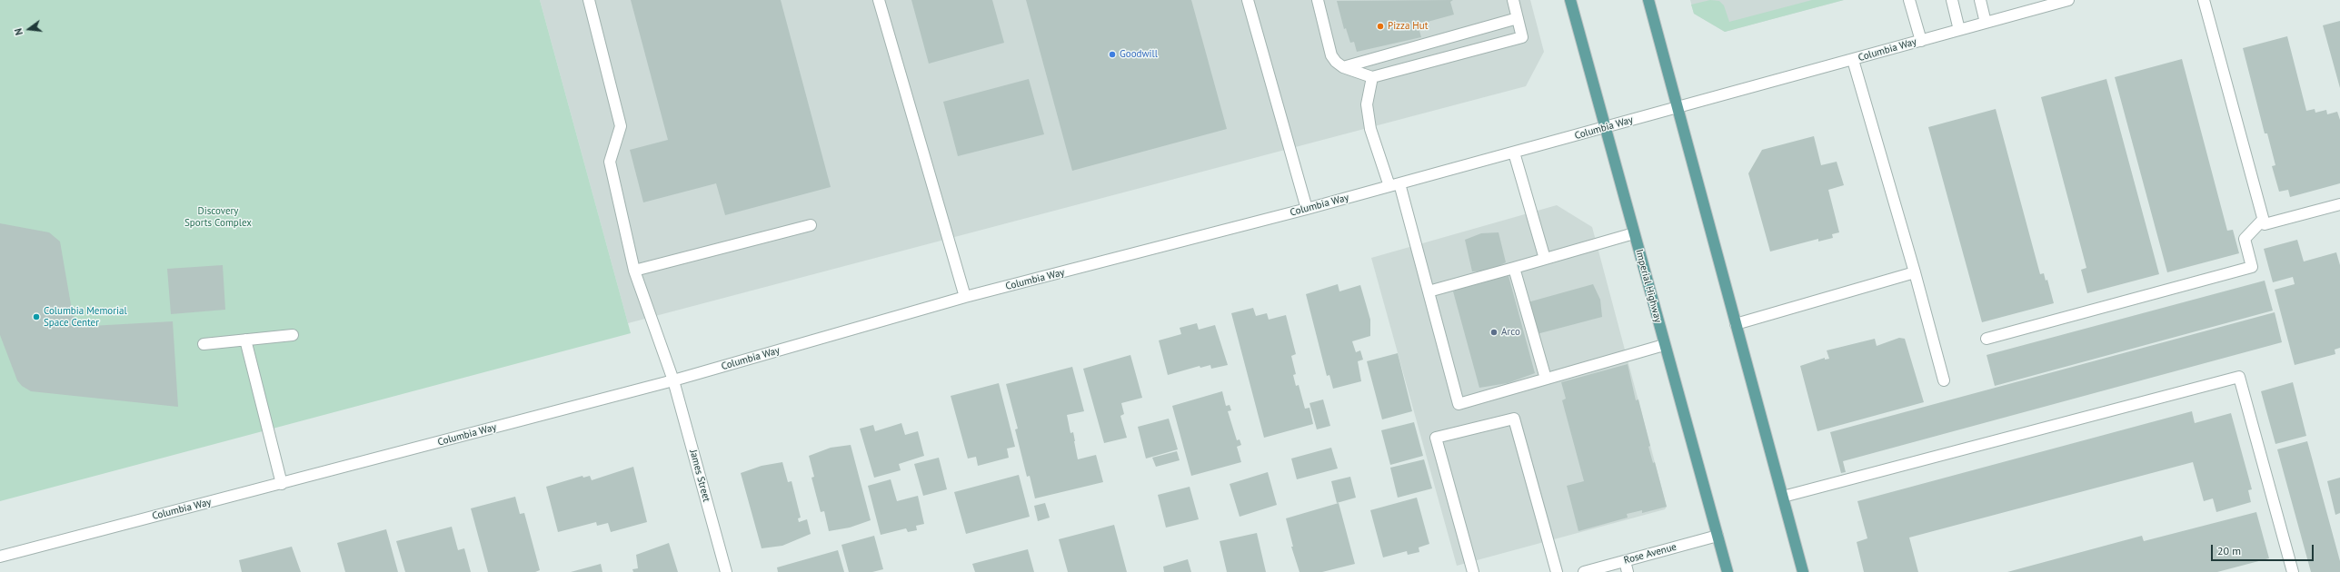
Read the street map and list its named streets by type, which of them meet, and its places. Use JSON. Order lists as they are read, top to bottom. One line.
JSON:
{"streets":{"main road":["Imperial Highway"],"street":["Columbia Way","James Street","Rose Avenue"]},"crossings":[["Columbia Way","Imperial Highway"],["Columbia Way","James Street"],["Imperial Highway","Rose Avenue"]],"parks":["Discovery Sports Complex"],"places":["Pizza Hut","Goodwill","Columbia Memorial Space Center","Arco"],"scale_bar":"20 m","north":"left"}
